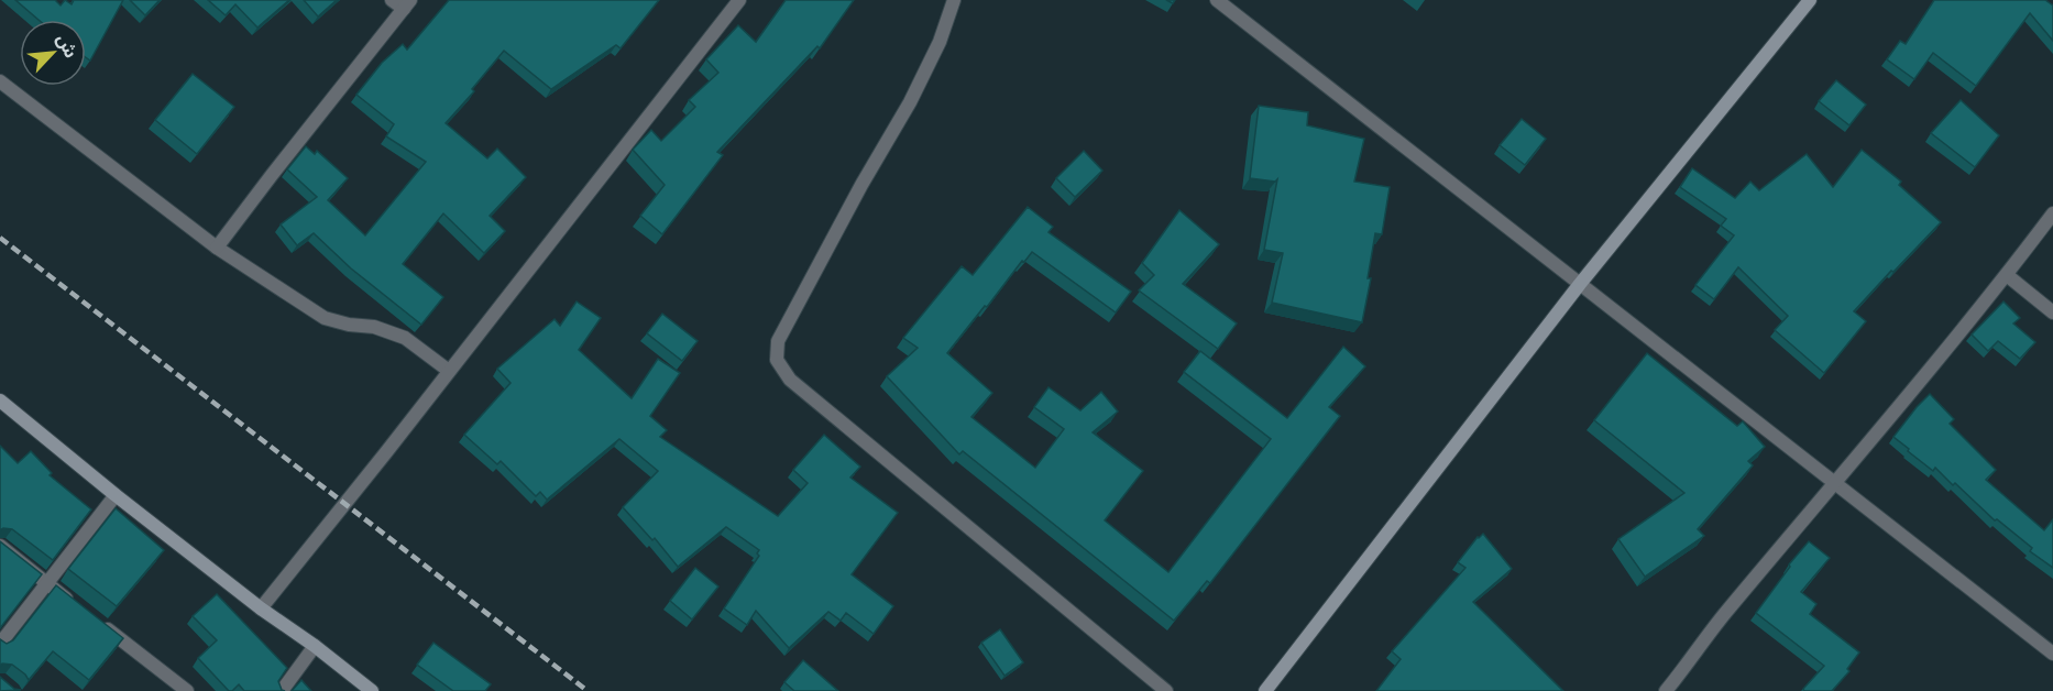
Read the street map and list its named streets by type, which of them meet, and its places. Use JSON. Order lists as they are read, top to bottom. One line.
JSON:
{"north":"top right"}
